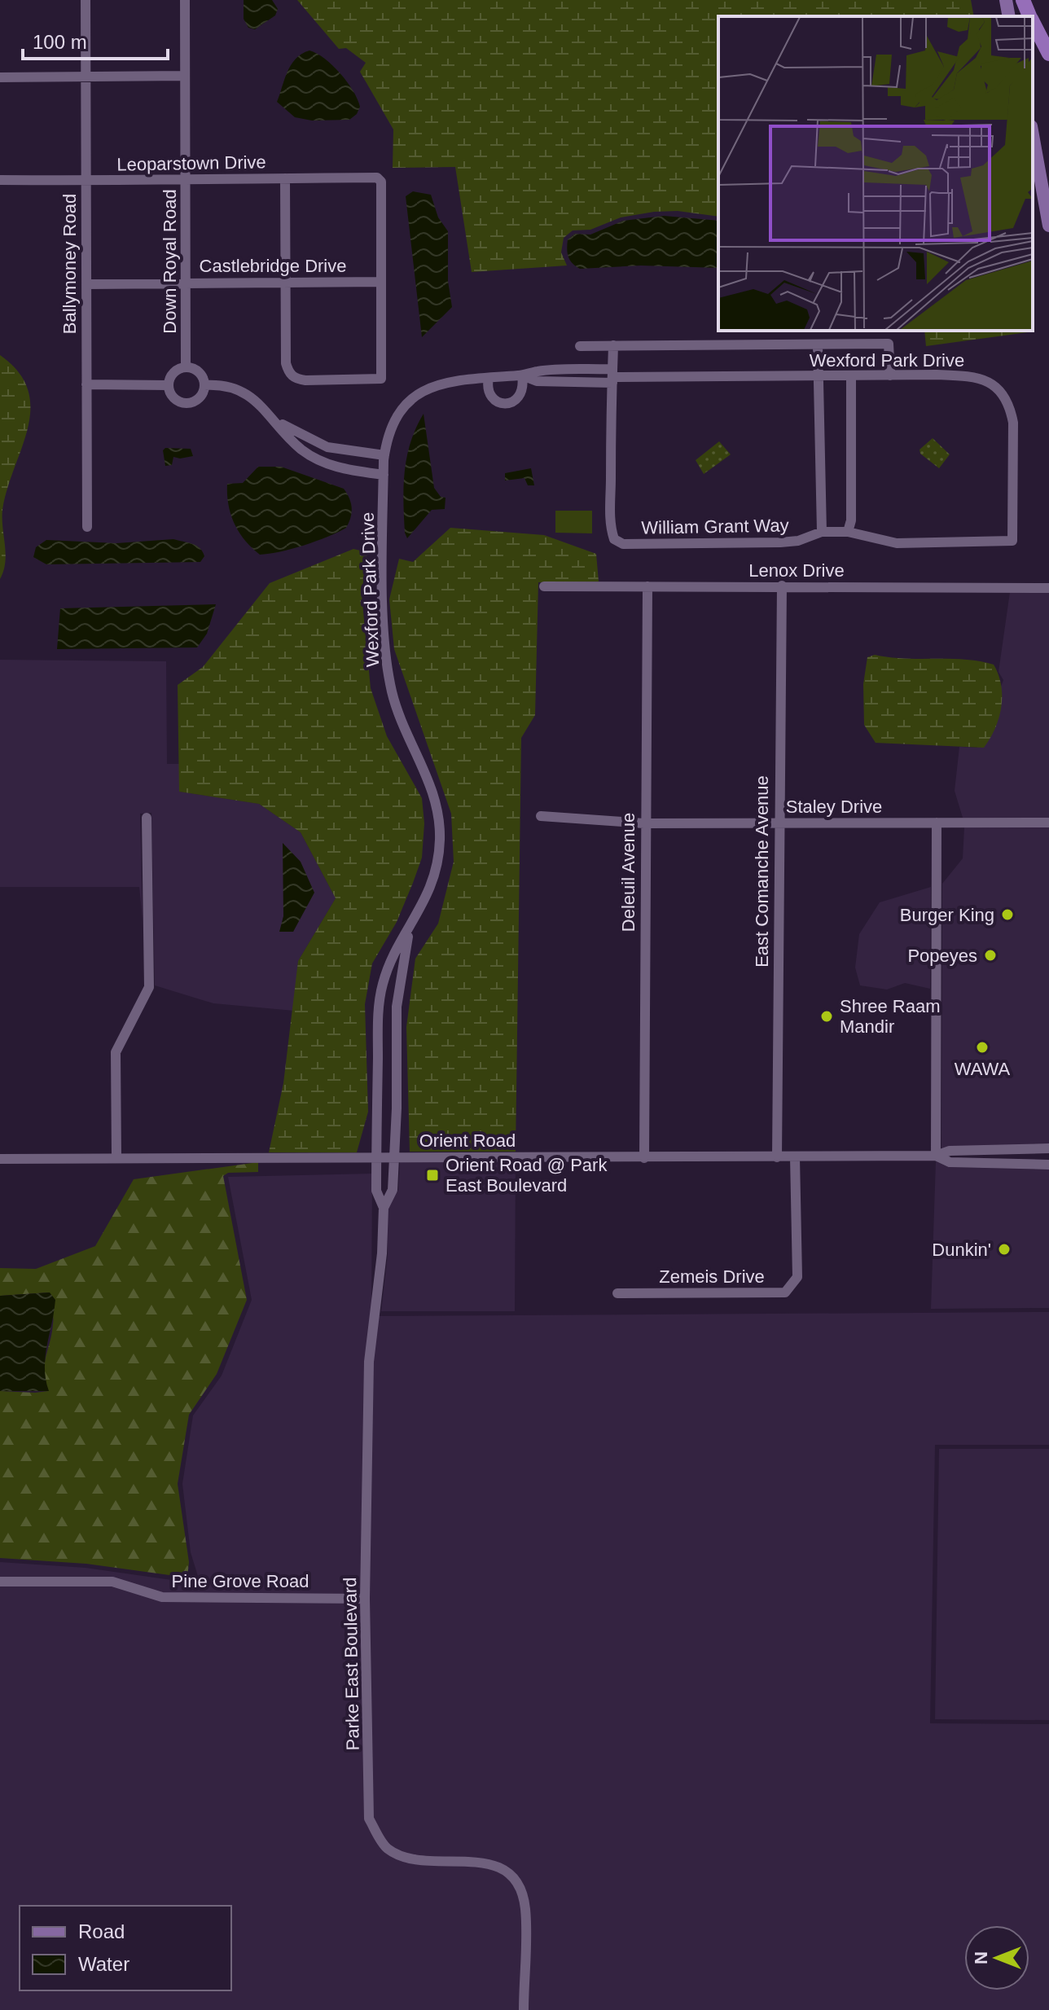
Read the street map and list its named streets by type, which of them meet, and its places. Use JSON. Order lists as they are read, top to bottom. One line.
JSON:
{"streets":{"street":["Leoparstown Drive","Down Royal Road","Ballymoney Road","Castlebridge Drive","Wexford Park Drive","William Grant Way","Lenox Drive","Staley Drive","East Comanche Avenue","Deleuil Avenue","Orient Road","Zemeis Drive","Pine Grove Road","Parke East Boulevard"]},"crossings":[["Leoparstown Drive","Down Royal Road"],["Leoparstown Drive","Ballymoney Road"],["Leoparstown Drive","Castlebridge Drive"],["Down Royal Road","Castlebridge Drive"],["Ballymoney Road","Castlebridge Drive"],["Wexford Park Drive","William Grant Way"],["Wexford Park Drive","Orient Road"],["Wexford Park Drive","Parke East Boulevard"],["Lenox Drive","East Comanche Avenue"],["Lenox Drive","Deleuil Avenue"],["Staley Drive","East Comanche Avenue"],["Staley Drive","Deleuil Avenue"],["East Comanche Avenue","Orient Road"],["Deleuil Avenue","Orient Road"],["Orient Road","Zemeis Drive"],["Orient Road","Parke East Boulevard"],["Pine Grove Road","Parke East Boulevard"]],"places":{"other":["Burger King","Popeyes","Shree Raam Mandir","WAWA","Dunkin'"],"transit":["Orient Road @ Park East Boulevard"]},"legend":["Road","Water"],"scale_bar":"100 m","north":"left"}
